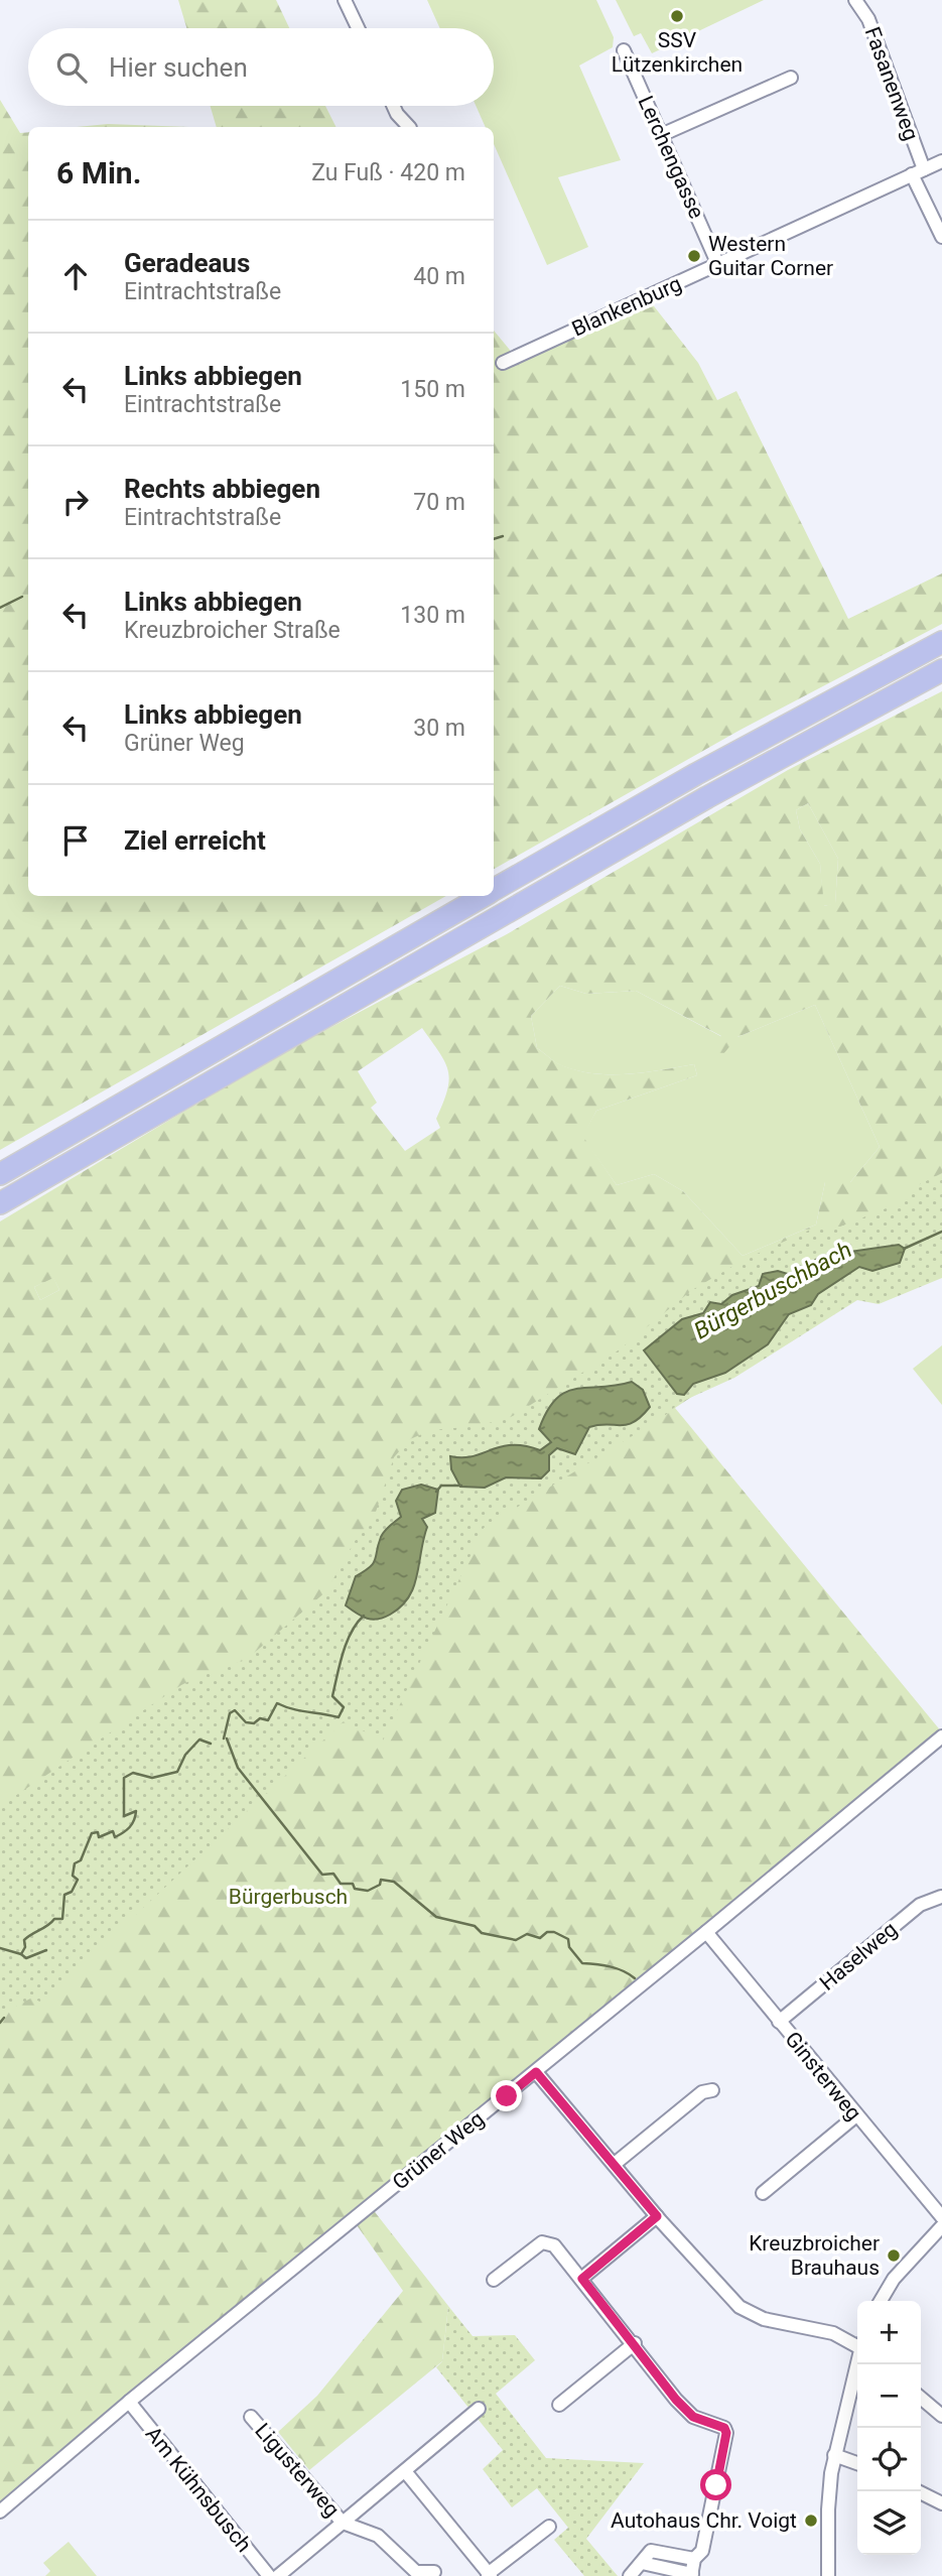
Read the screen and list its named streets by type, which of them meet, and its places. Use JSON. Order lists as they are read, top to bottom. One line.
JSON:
{"streets":{"street":["Fasanenweg","Lerchengasse","Blankenburg","Haselweg","Ginsterweg","Grüner Weg","Ligusterweg","Am Kühnsbusch"]},"crossings":[["Fasanenweg","Blankenburg"],["Lerchengasse","Blankenburg"],["Haselweg","Ginsterweg"],["Ginsterweg","Grüner Weg"],["Grüner Weg","Am Kühnsbusch"]],"water":["Bürgerbuschbach"],"parks":["Bürgerbusch"],"places":["SSV Lützenkirchen","Western Guitar Corner","Kreuzbroicher Brauhaus","Autohaus Chr. Voigt"],"page":{"search":"Hier suchen","heading":["6 Min.","Zu Fuß · 420 m"],"list":[["Geradeaus","Eintrachtstraße","40 m"],["Links abbiegen","Eintrachtstraße","150 m"],["Rechts abbiegen","Eintrachtstraße","70 m"],["Links abbiegen","Kreuzbroicher Straße","130 m"],["Links abbiegen","Grüner Weg","30 m"],"Ziel erreicht"],"map_buttons":["+","−"]}}
